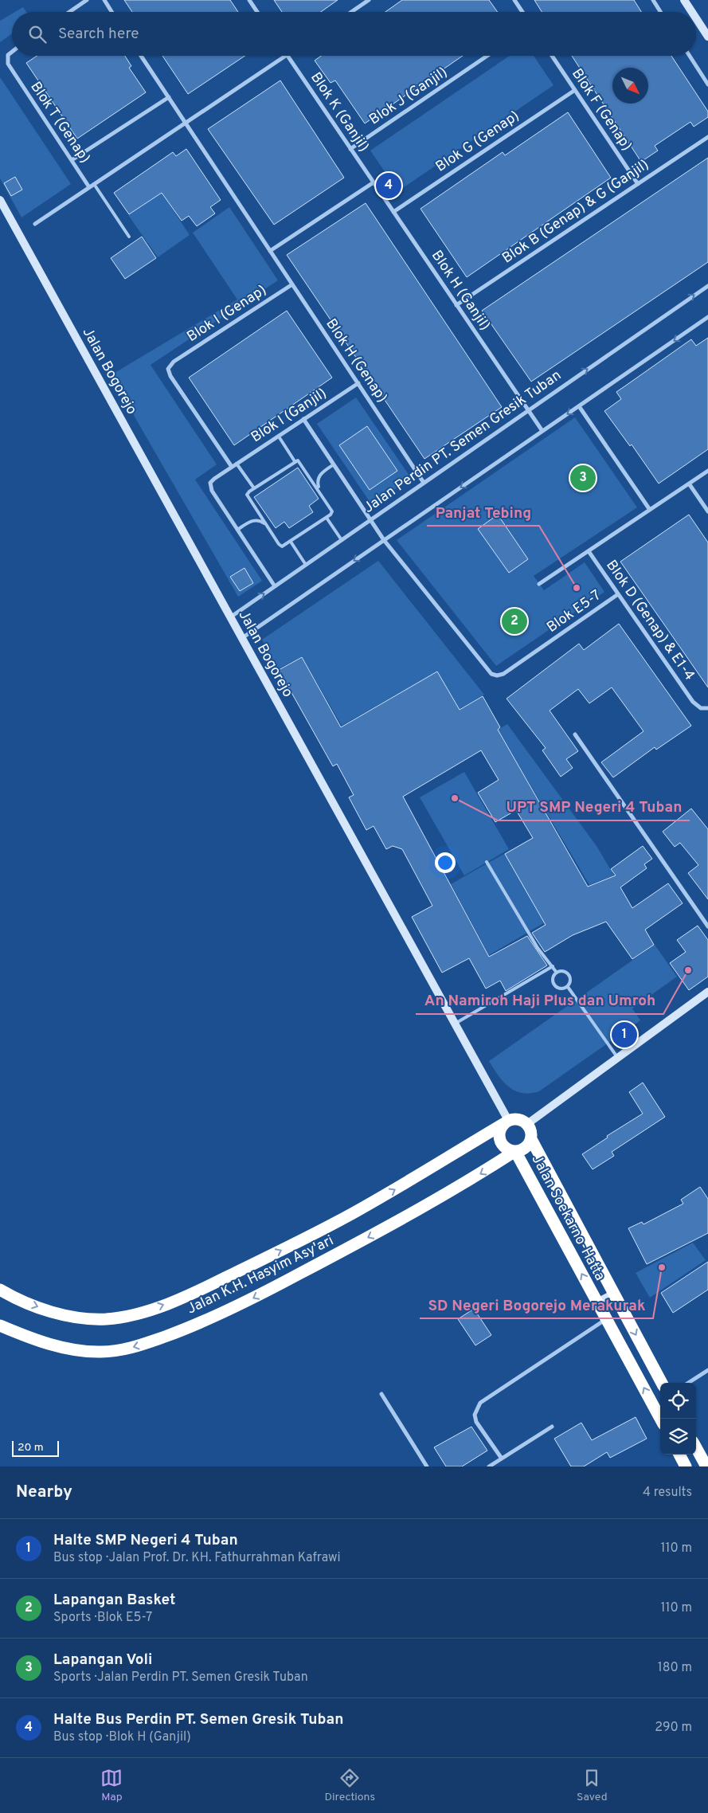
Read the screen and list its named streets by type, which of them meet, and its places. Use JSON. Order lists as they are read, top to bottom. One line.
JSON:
{"streets":{"highway":["Jalan Soekarno-Hatta","Jalan K.H. Hasyim Asy'ari"],"street":["Blok J (Ganjil)","Blok F (Genap)","Blok K (Ganjil)","Blok T (Genap)","Blok G (Genap)","Blok B (Genap) & G (Ganjil)","Blok H (Ganjil)","Blok I (Genap)","Blok H (Genap)","Jalan Bogorejo","Blok I (Ganjil)","Jalan Perdin PT. Semen Gresik Tuban","Blok E5-7","Blok D (Genap) & E1-4"]},"crossings":[["Blok J (Ganjil)","Blok K (Ganjil)"],["Blok F (Genap)","Blok G (Genap)"],["Blok F (Genap)","Blok B (Genap) & G (Ganjil)"],["Blok K (Ganjil)","Blok H (Ganjil)"],["Blok G (Genap)","Blok H (Ganjil)"],["Blok B (Genap) & G (Ganjil)","Blok H (Ganjil)"],["Blok H (Ganjil)","Jalan Perdin PT. Semen Gresik Tuban"],["Blok I (Genap)","Blok H (Genap)"],["Blok I (Genap)","Blok I (Ganjil)"],["Blok H (Genap)","Blok I (Ganjil)"],["Blok H (Genap)","Jalan Perdin PT. Semen Gresik Tuban"],["Jalan Bogorejo","Jalan Perdin PT. Semen Gresik Tuban"],["Jalan Bogorejo","Jalan Soekarno-Hatta"],["Jalan Bogorejo","Jalan K.H. Hasyim Asy'ari"],["Blok E5-7","Blok D (Genap) & E1-4"],["Jalan Soekarno-Hatta","Jalan K.H. Hasyim Asy'ari"]],"places":["Panjat Tebing","UPT SMP Negeri 4 Tuban","An Namiroh Haji Plus dan Umroh","SD Negeri Bogorejo Merakurak"],"scale_bar":"20 m","north":"bottom right","page":{"search":"Search here","pins":["4","3","2","1"],"scale":"20 m","heading":["Nearby","4 results"],"list":[{"mark":"1","name":"Halte SMP Negeri 4 Tuban","note":"Bus stop · Jalan Prof. Dr. KH. Fathurrahman Kafrawi","value":"110 m"},{"mark":"2","name":"Lapangan Basket","note":"Sports · Blok E5-7","value":"110 m"},{"mark":"3","name":"Lapangan Voli","note":"Sports · Jalan Perdin PT. Semen Gresik Tuban","value":"180 m"},{"mark":"4","name":"Halte Bus Perdin PT. Semen Gresik Tuban","note":"Bus stop · Blok H (Ganjil)","value":"290 m"}],"nav":["Map","Directions","Saved"]}}
